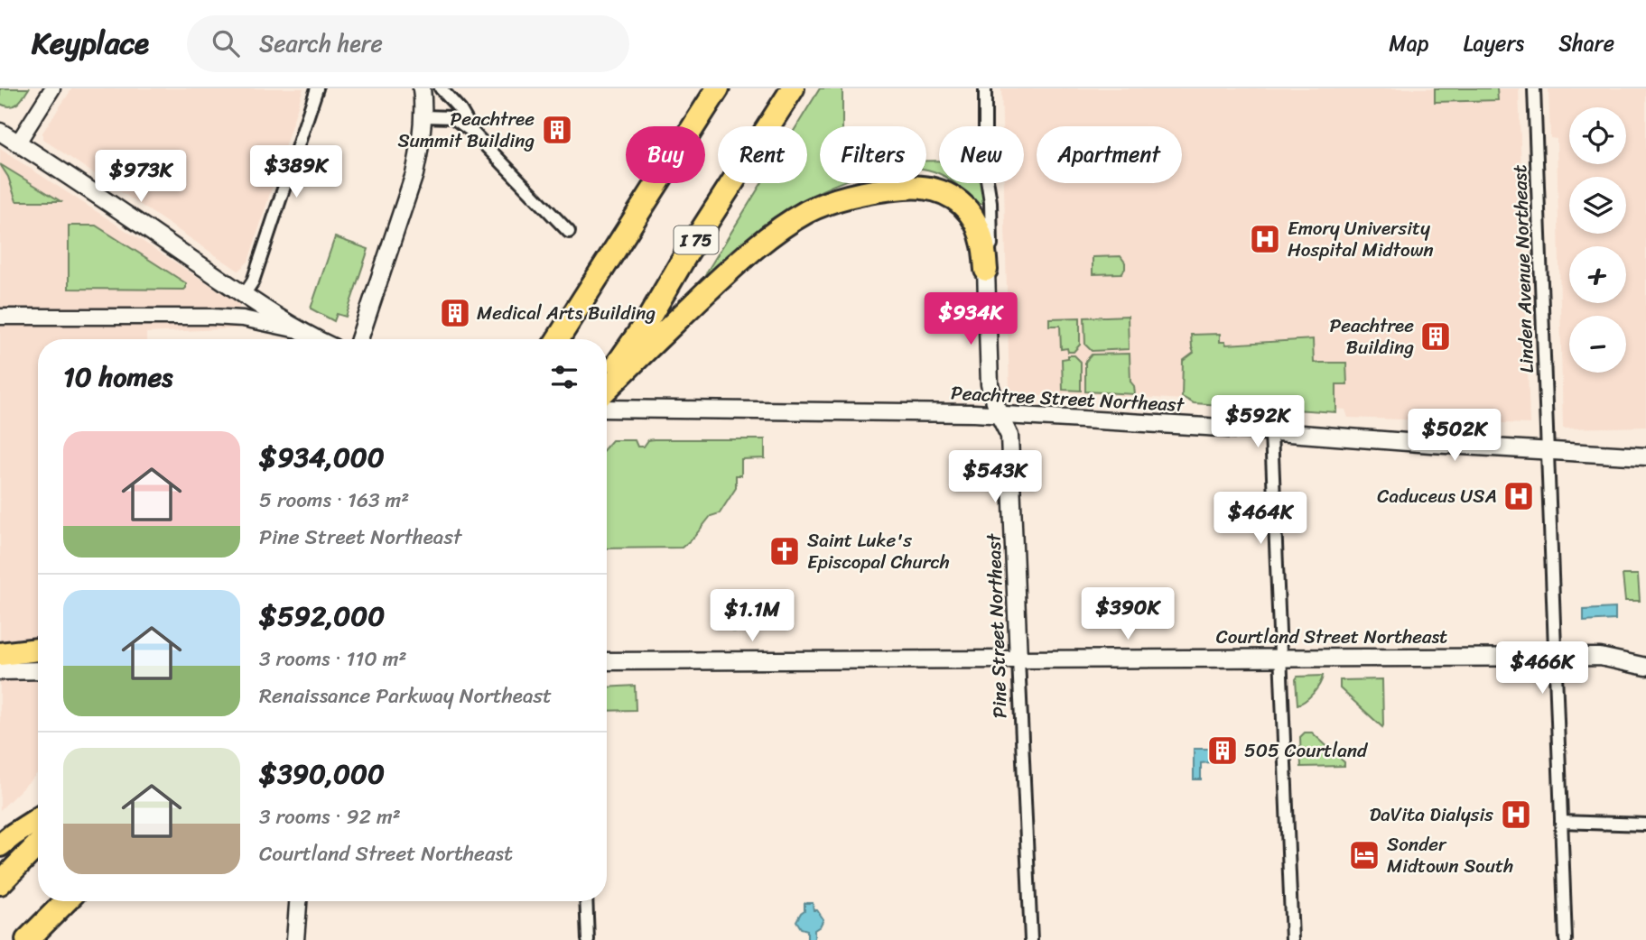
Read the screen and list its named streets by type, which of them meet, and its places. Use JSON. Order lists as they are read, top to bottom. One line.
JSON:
{"streets":{"highway":["I 75"],"main road":["Peachtree Street Northeast","Pine Street Northeast","Courtland Street Northeast"],"street":["Linden Avenue Northeast"]},"crossings":[["Linden Avenue Northeast","Peachtree Street Northeast"],["Linden Avenue Northeast","Courtland Street Northeast"],["Peachtree Street Northeast","Pine Street Northeast"],["Pine Street Northeast","Courtland Street Northeast"]],"places":{"building":["Peachtree Summit Building","Medical Arts Building","Peachtree Building","505 Courtland"],"hospital":["Emory University Hospital Midtown","Caduceus USA","DaVita Dialysis"],"church":["Saint Luke's Episcopal Church"],"hotel":["Sonder Midtown South"]},"page":{"header":"Keyplace","search":"Search here","nav":["Map","Layers","Share"],"map_buttons":["+","−"],"chip":["Buy","Rent","Filters","New","Apartment"],"price":["$389K","$973K","$934K","$592K","$502K","$543K","$464K","$390K","$1.1M","$466K"],"heading":"10 homes","list":[{"name":"$934,000","note":"5 rooms · 163 m² · Pine Street Northeast"},{"name":"$592,000","note":"3 rooms · 110 m² · Renaissance Parkway Northeast"},{"name":"$390,000","note":"3 rooms · 92 m² · Courtland Street Northeast"}]}}
